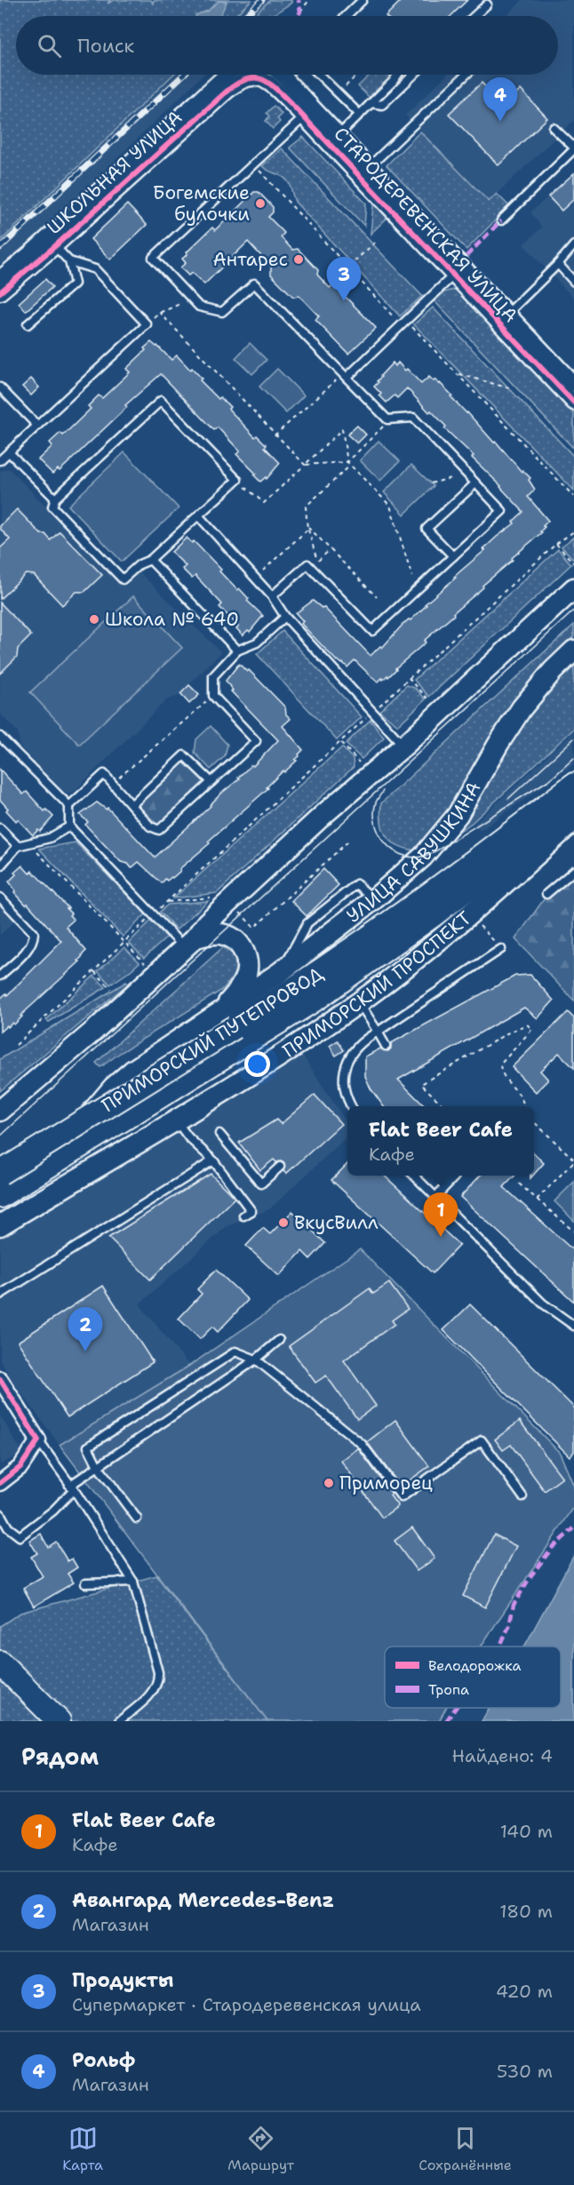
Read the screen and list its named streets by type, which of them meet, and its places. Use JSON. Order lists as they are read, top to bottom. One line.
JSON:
{"streets":{"main road":["УЛИЦА САВУШКИНА","ПРИМОРСКИЙ ПРОСПЕКТ","ПРИМОРСКИЙ ПУТЕПРОВОД"],"street":["ШКОЛЬНАЯ УЛИЦА","СТАРОДЕРЕВЕНСКАЯ УЛИЦА"]},"crossings":[["ШКОЛЬНАЯ УЛИЦА","СТАРОДЕРЕВЕНСКАЯ УЛИЦА"],["ПРИМОРСКИЙ ПРОСПЕКТ","ПРИМОРСКИЙ ПУТЕПРОВОД"]],"places":["Богемские булочки","Антарес","Школа № 640","ВкусВилл","Приморец"],"legend":["Велодорожка","Тропа"],"page":{"search":"Поиск","pins":["4","3","1","2"],"popup":["Flat Beer Cafe","Кафе"],"heading":["Рядом","Найдено: 4"],"list":[{"mark":"1","name":"Flat Beer Cafe","note":"Кафе","value":"140 m"},{"mark":"2","name":"Авангард Mercedes-Benz","note":"Магазин","value":"180 m"},{"mark":"3","name":"Продукты","note":"Супермаркет · Стародеревенская улица","value":"420 m"},{"mark":"4","name":"Рольф","note":"Магазин","value":"530 m"}],"nav":["Карта","Маршрут","Сохранённые"]}}
